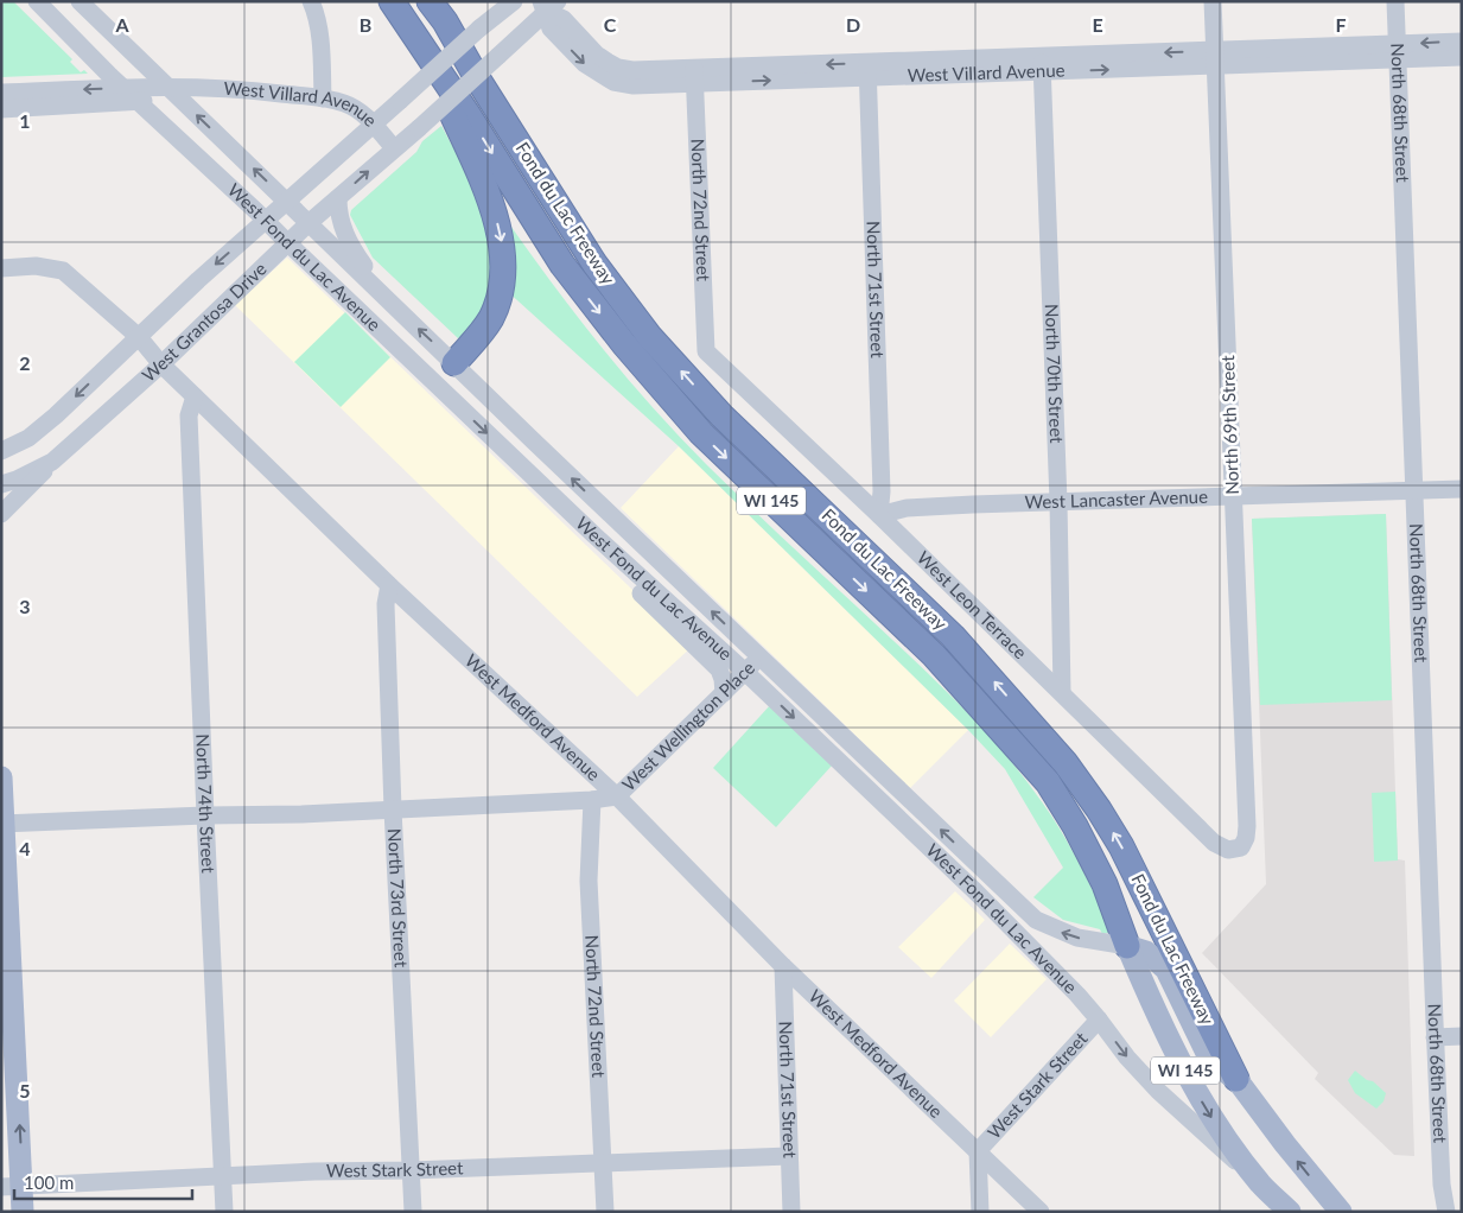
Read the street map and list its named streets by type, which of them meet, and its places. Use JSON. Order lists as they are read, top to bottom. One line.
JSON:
{"streets":{"highway":["Fond du Lac Freeway","WI 145"],"main road":["West Fond du Lac Avenue"],"street":["West Villard Avenue","North 68th Street","North 72nd Street","North 71st Street","West Grantosa Drive","North 70th Street","North 69th Street","West Lancaster Avenue","West Leon Terrace","West Medford Avenue","West Wellington Place","North 74th Street","North 73rd Street","West Stark Street"]},"crossings":[["West Villard Avenue","North 68th Street"],["West Villard Avenue","North 72nd Street"],["West Villard Avenue","West Fond du Lac Avenue"],["West Villard Avenue","North 71st Street"],["West Villard Avenue","West Grantosa Drive"],["West Villard Avenue","North 70th Street"],["West Villard Avenue","North 69th Street"],["North 68th Street","West Lancaster Avenue"],["North 72nd Street","West Leon Terrace"],["North 72nd Street","West Stark Street"],["Fond du Lac Freeway","West Fond du Lac Avenue"],["Fond du Lac Freeway","WI 145"],["West Fond du Lac Avenue","West Grantosa Drive"],["West Fond du Lac Avenue","West Wellington Place"],["West Fond du Lac Avenue","West Stark Street"],["North 71st Street","West Lancaster Avenue"],["North 71st Street","West Leon Terrace"],["North 71st Street","West Medford Avenue"],["North 71st Street","West Stark Street"],["West Grantosa Drive","West Medford Avenue"],["North 70th Street","West Lancaster Avenue"],["North 70th Street","West Leon Terrace"],["North 69th Street","West Lancaster Avenue"],["North 69th Street","West Leon Terrace"],["West Lancaster Avenue","West Leon Terrace"],["West Medford Avenue","West Wellington Place"],["West Medford Avenue","North 74th Street"],["West Medford Avenue","North 73rd Street"],["West Medford Avenue","West Stark Street"],["North 74th Street","West Stark Street"],["North 73rd Street","West Stark Street"]],"scale_bar":"100 m","grid":{"columns":["A","B","C","D","E","F"],"rows":["1","2","3","4","5"]}}
